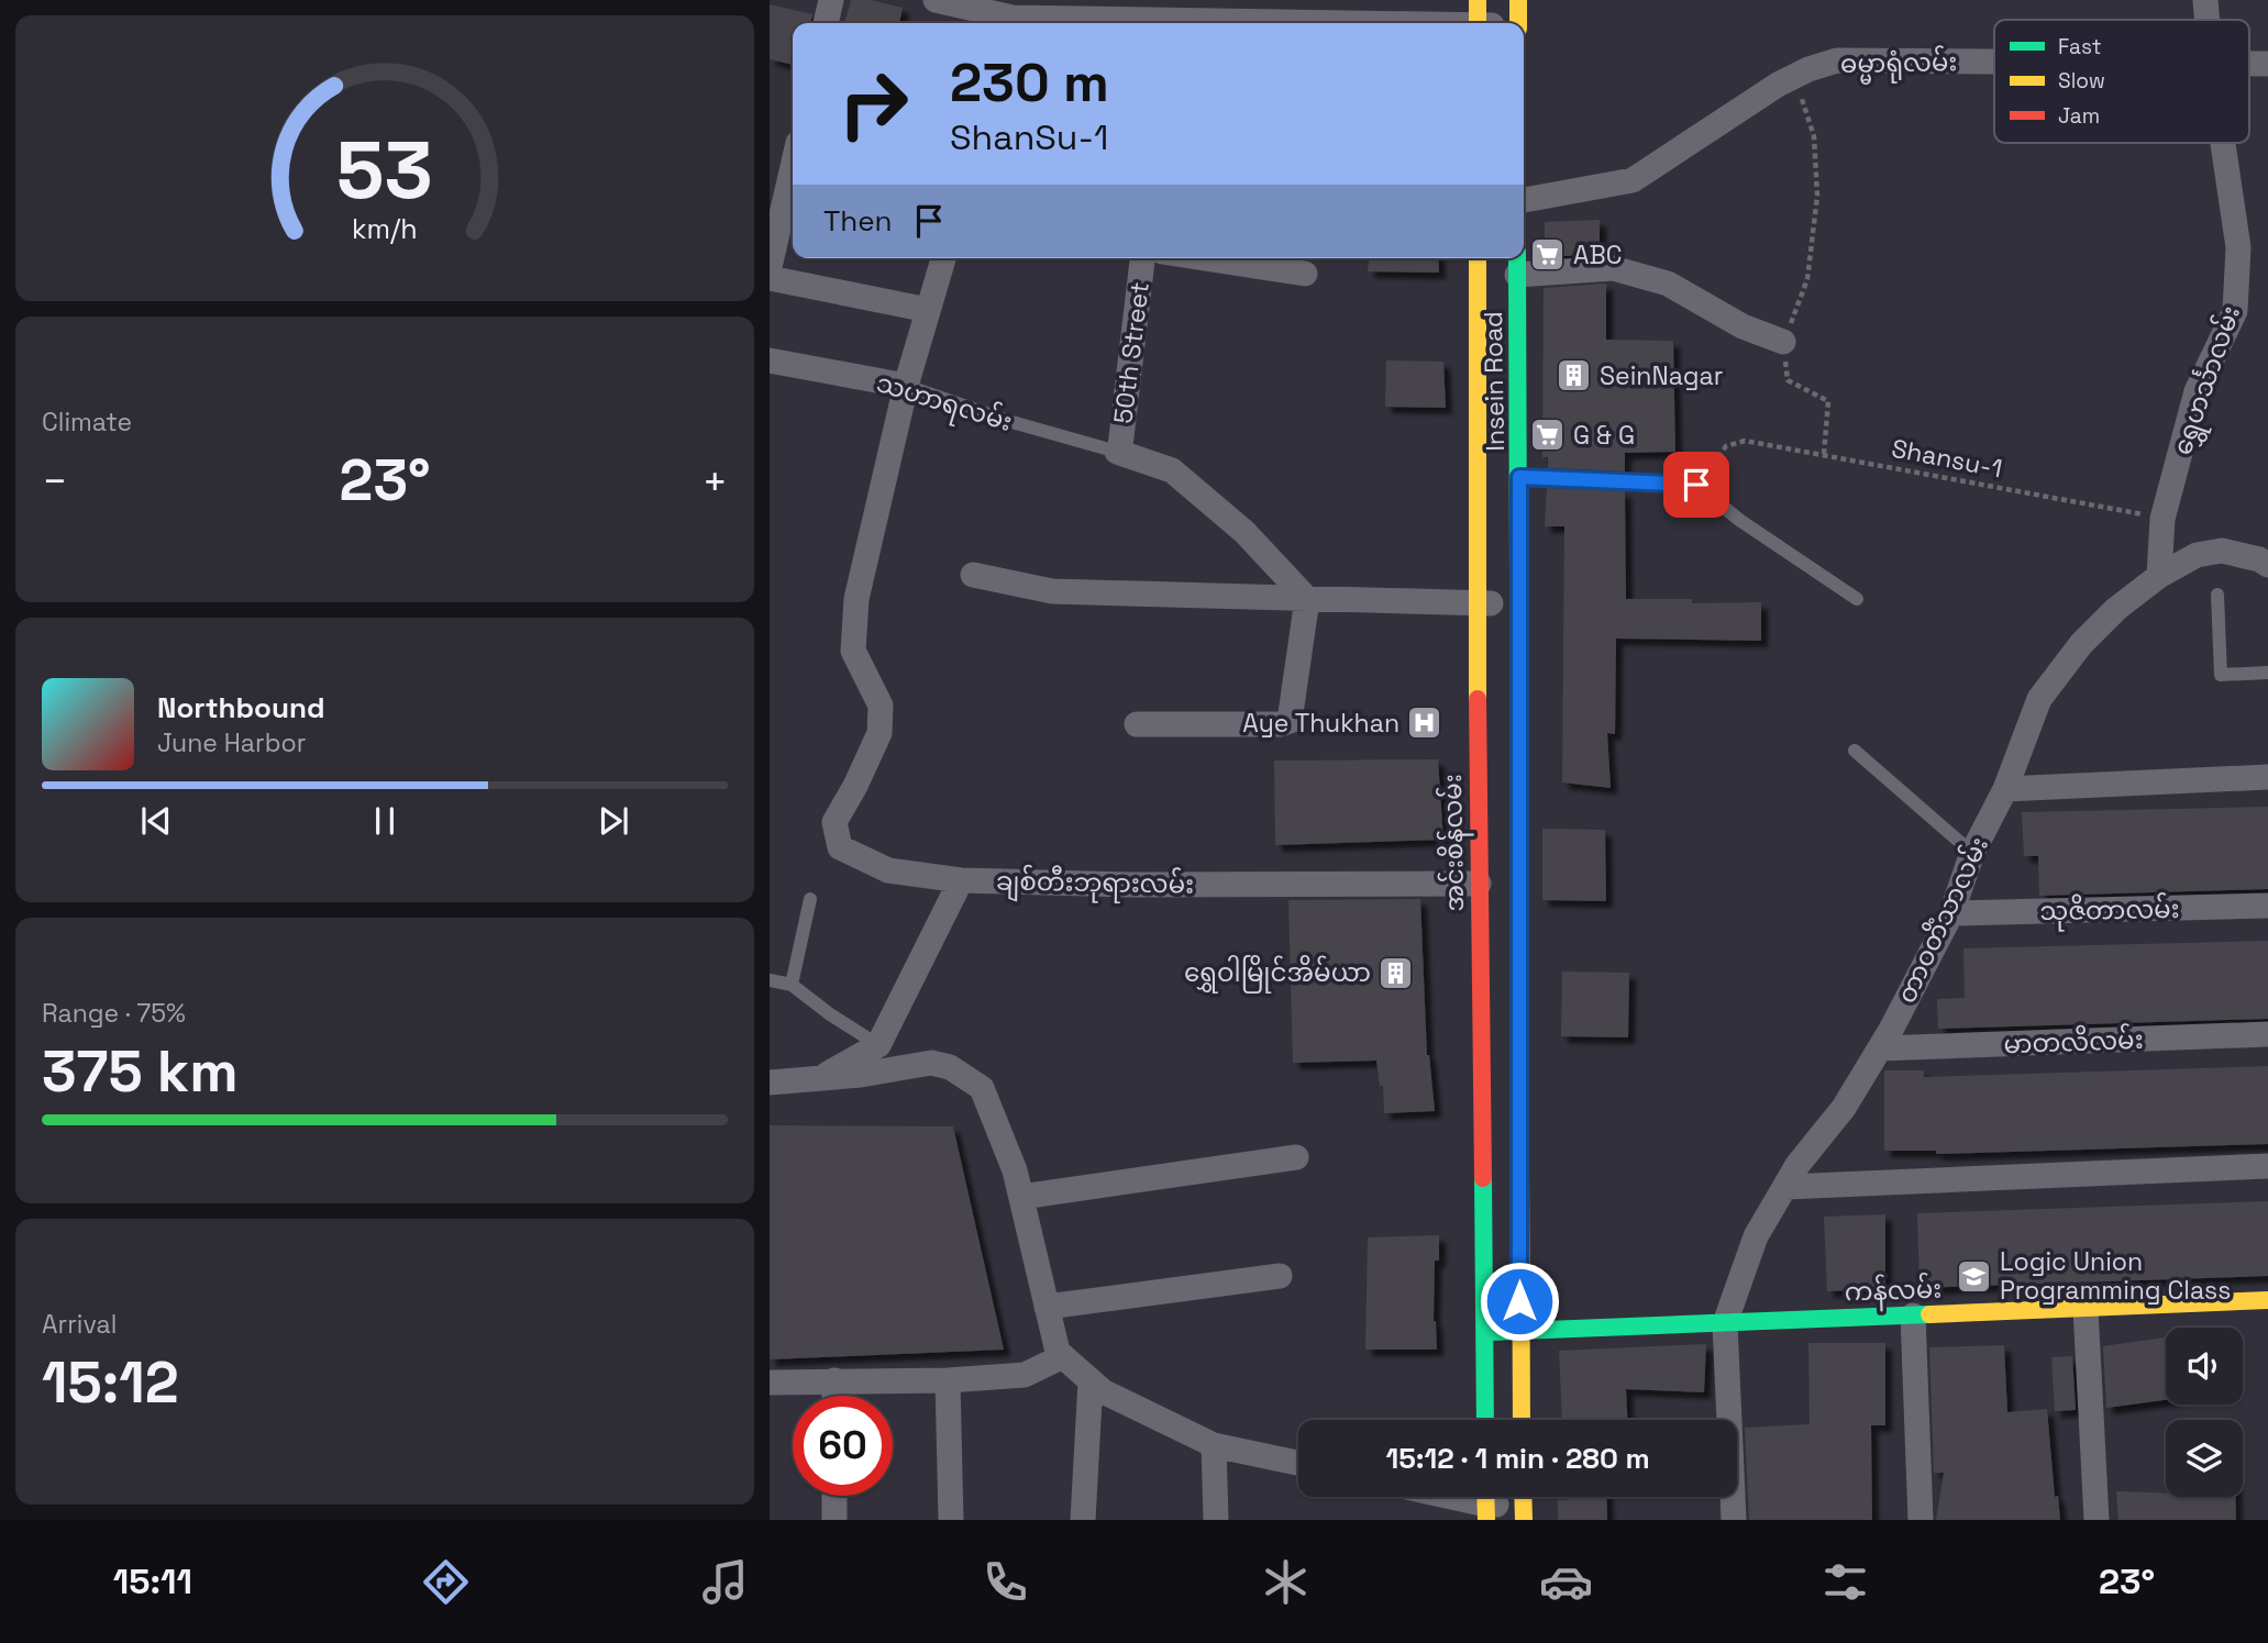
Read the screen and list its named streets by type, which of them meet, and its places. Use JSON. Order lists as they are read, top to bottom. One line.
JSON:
{"streets":{"main road":["Insein Road","အင်းစိန်လမ်း","ကန်လမ်း"],"street":["ဓမ္မာရုံလမ်း","50th Street","ရွှေဟင်္သာလမ်း","သဟာရလမ်း","ချစ်တီးဘုရားလမ်း","သုဇိတာလမ်း","တာဝတိံသာလမ်း","မာတလိလမ်း"],"path":["Shansu-1"]},"crossings":[["50th Street","သဟာရလမ်း"],["ရွှေဟင်္သာလမ်း","Shansu-1"],["ရွှေဟင်္သာလမ်း","တာဝတိံသာလမ်း"],["Insein Road","ကန်လမ်း"],["အင်းစိန်လမ်း","ချစ်တီးဘုရားလမ်း"],["အင်းစိန်လမ်း","ကန်လမ်း"],["သုဇိတာလမ်း","တာဝတိံသာလမ်း"],["တာဝတိံသာလမ်း","မာတလိလမ်း"],["တာဝတိံသာလမ်း","ကန်လမ်း"]],"places":{"supermarket":["ABC","G & G"],"building":["SeinNagar","ရွှေဝါမြိုင်အိမ်ယာ"],"hospital":["Aye Thukhan"],"school or university":["Logic Union Programming Class"]},"legend":["Fast","Slow","Jam"],"page":{"turn":["230 m","ShanSu-1"],"then":"Then","tile":["Climate",["Range · 75%","375 km"],["Arrival","15:12"]],"heat":["−","23°","+"],"song":["Northbound","June Harbor"],"limit":"60","trip":"15:12 · 1 min · 280 m","tabs":["15:11","23°"],"gauge":["53","km/h"]}}
